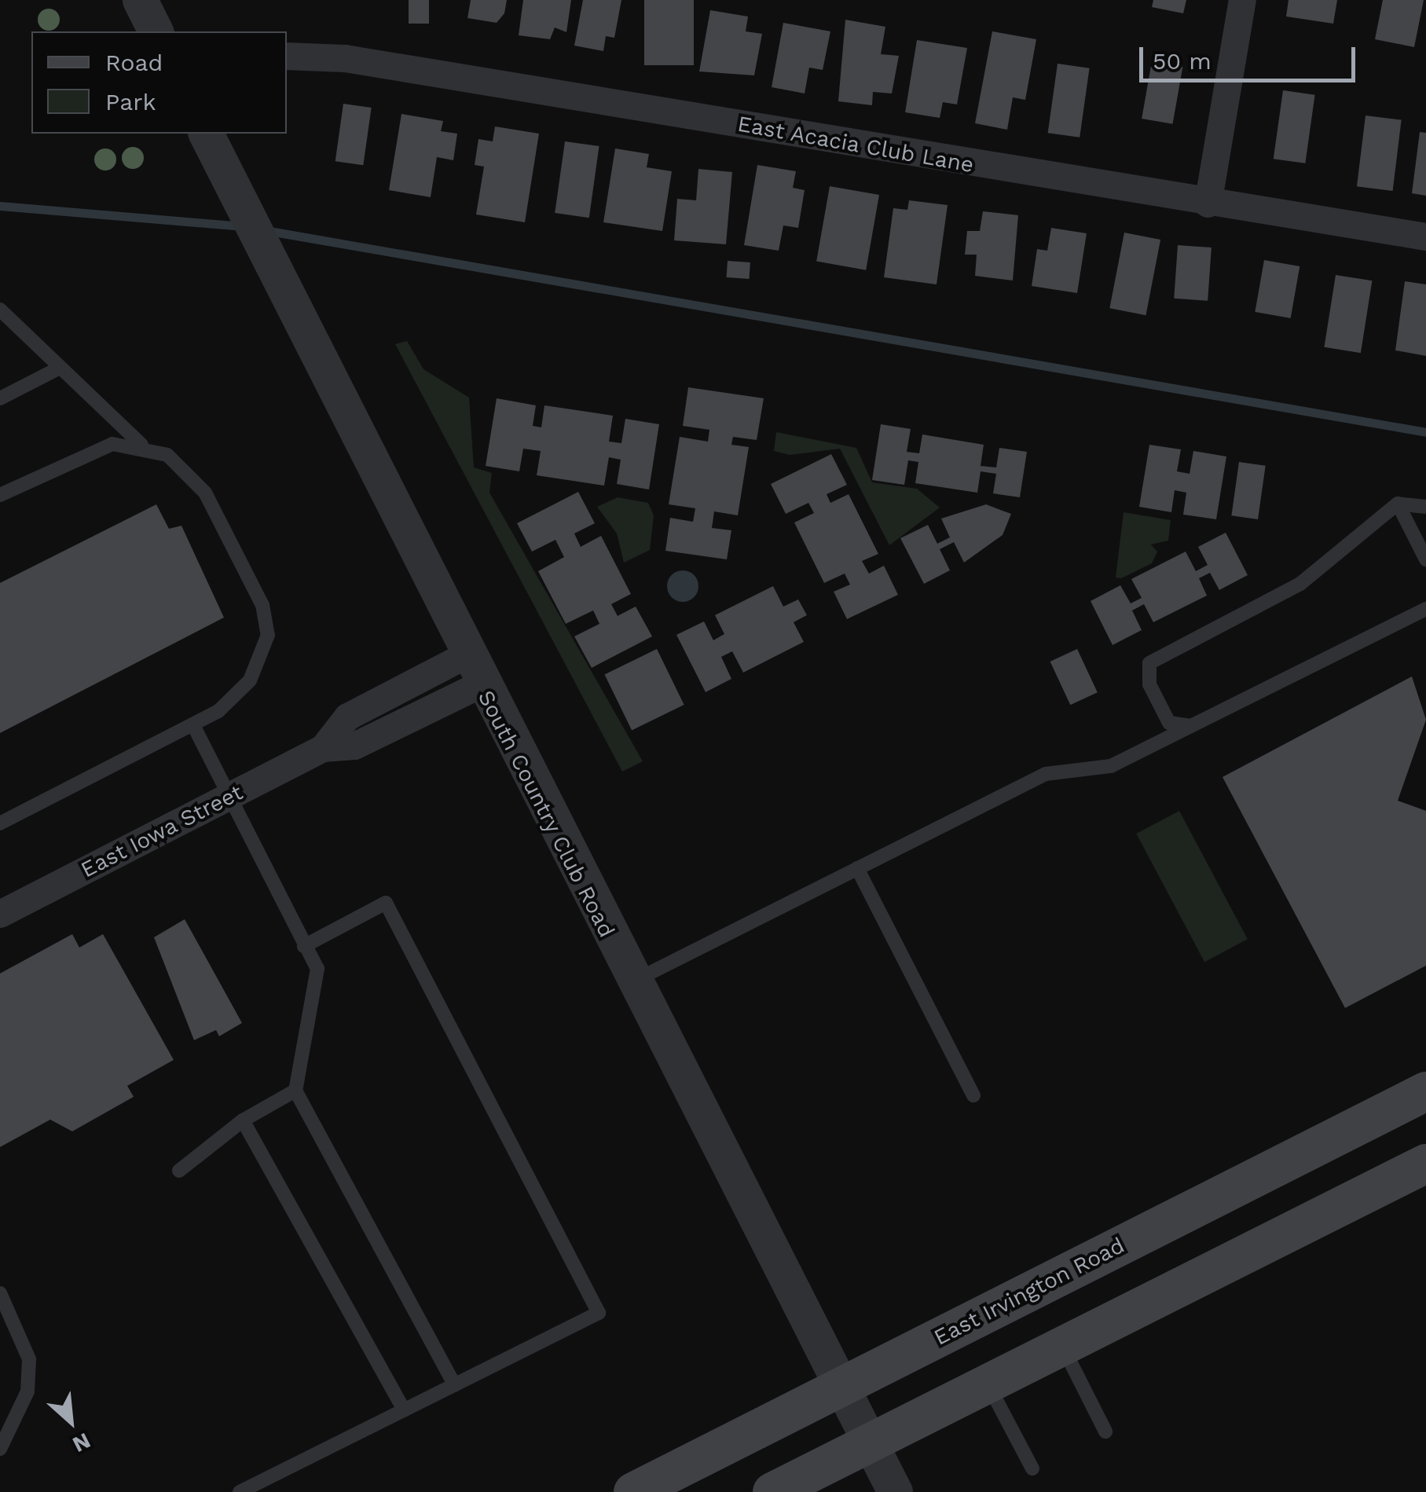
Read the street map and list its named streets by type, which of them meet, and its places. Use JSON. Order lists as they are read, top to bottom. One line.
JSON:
{"streets":{"main road":["East Irvington Road"],"street":["East Acacia Club Lane","South Country Club Road","East Iowa Street"]},"crossings":[["South Country Club Road","East Iowa Street"],["South Country Club Road","East Irvington Road"]],"legend":["Road","Park"],"scale_bar":"50 m","north":"bottom right"}
